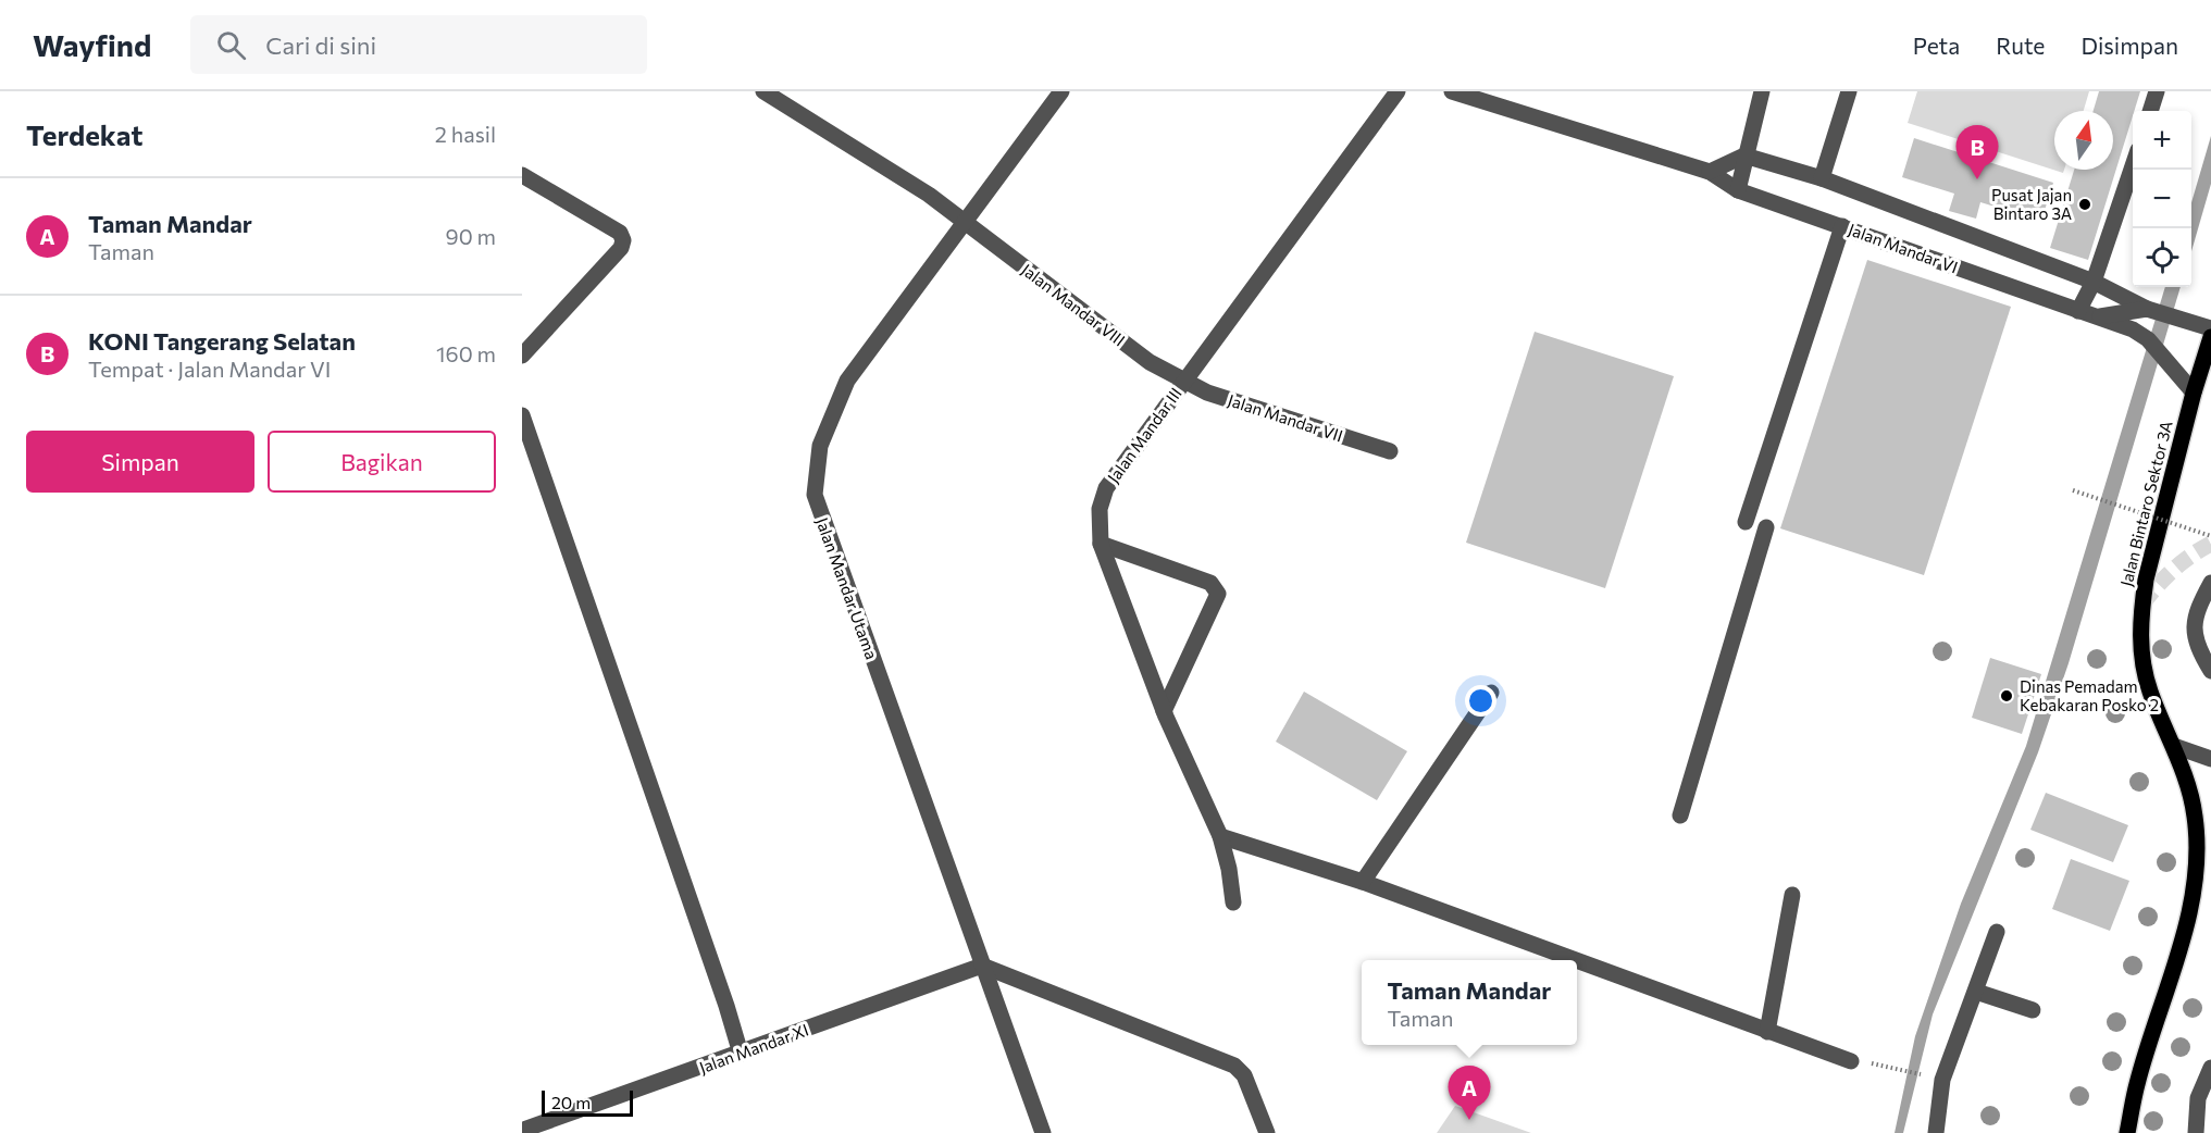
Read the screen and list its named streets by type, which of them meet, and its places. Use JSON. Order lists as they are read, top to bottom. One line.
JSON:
{"streets":{"main road":["Jalan Bintaro Sektor 3A"],"street":["Jalan Mandar VI","Jalan Mandar VIII","Jalan Mandar VII","Jalan Mandar III","Jalan Mandar Utama","Jalan Mandar XI"]},"crossings":[["Jalan Mandar VI","Jalan Bintaro Sektor 3A"],["Jalan Mandar VIII","Jalan Mandar VII"],["Jalan Mandar VIII","Jalan Mandar III"],["Jalan Mandar VIII","Jalan Mandar Utama"],["Jalan Mandar VII","Jalan Mandar III"],["Jalan Mandar Utama","Jalan Mandar XI"]],"places":["Pusat Jajan Bintaro 3A","Dinas Pemadam Kebakaran Posko 2"],"scale_bar":"20 m","north":"top","page":{"header":"Wayfind","search":"Cari di sini","nav":["Peta","Rute","Disimpan"],"heading":["Terdekat","2 hasil"],"map_buttons":["+","−"],"pins":["B","A"],"list":[{"mark":"A","name":"Taman Mandar","note":"Taman","value":"90 m"},{"mark":"B","name":"KONI Tangerang Selatan","note":"Tempat · Jalan Mandar VI","value":"160 m"}],"buttons":["Simpan","Bagikan"],"popup":["Taman Mandar","Taman"],"scale":"20 m"}}
